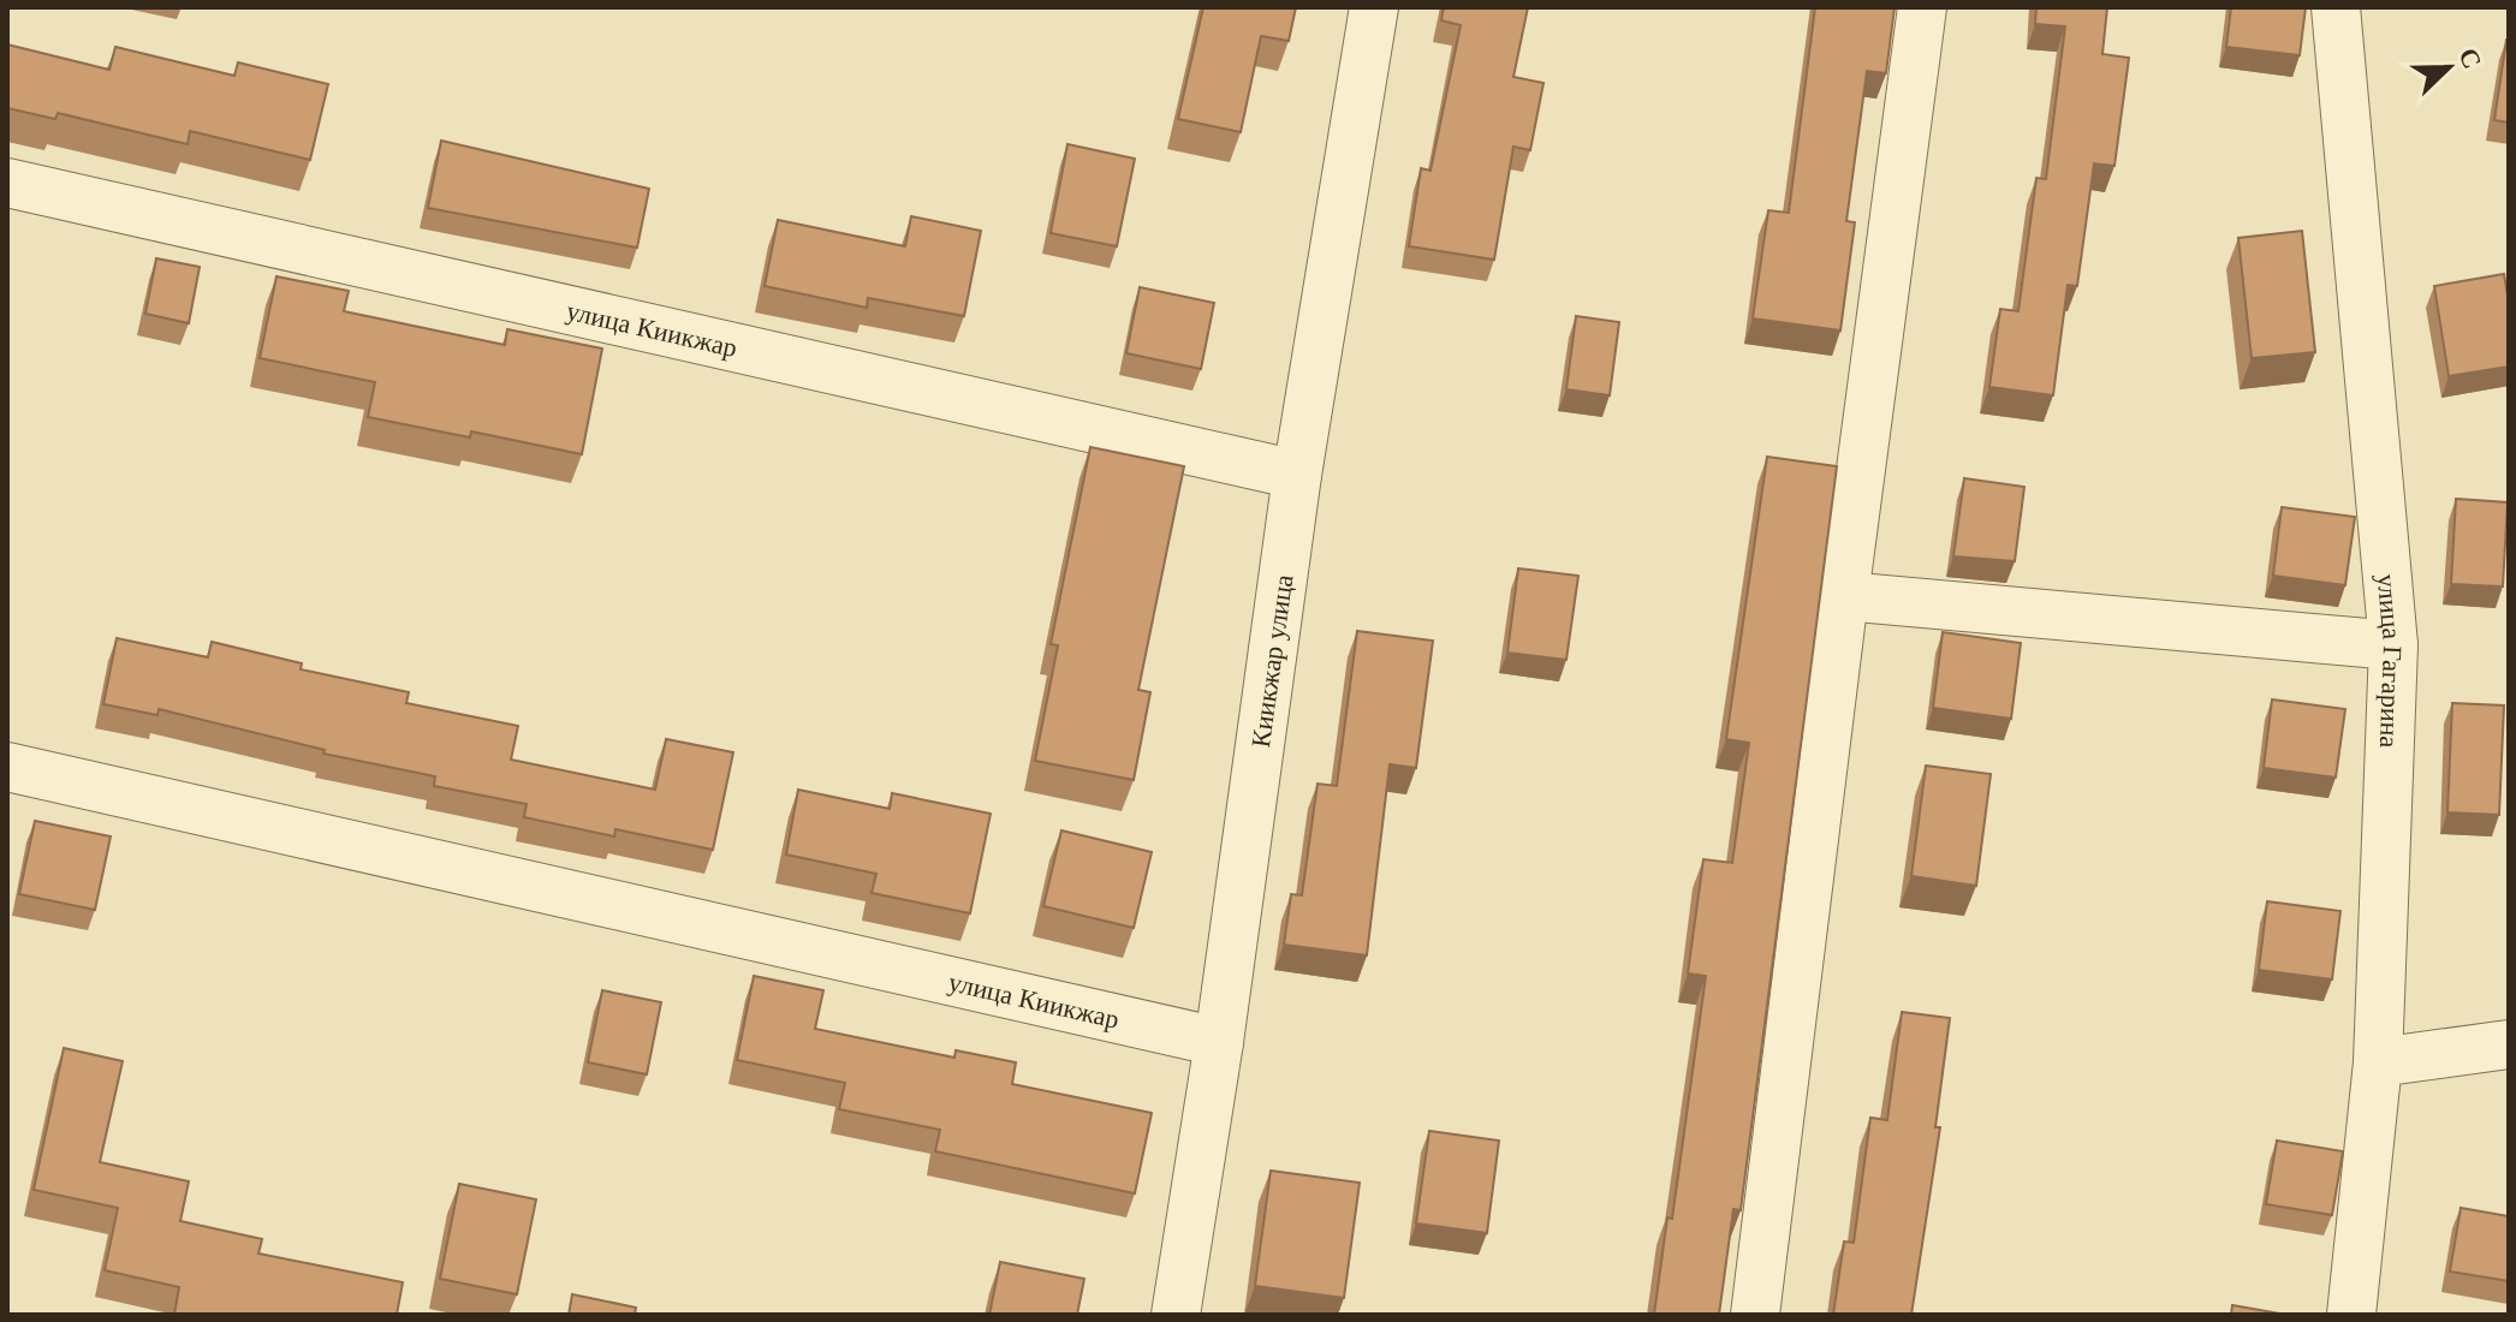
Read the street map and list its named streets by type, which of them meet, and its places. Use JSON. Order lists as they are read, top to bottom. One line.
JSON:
{"streets":{"street":["улица Киикжар","Киикжар улица","улица Гагарина"]},"crossings":[["улица Киикжар","Киикжар улица"]],"north":"top right"}
